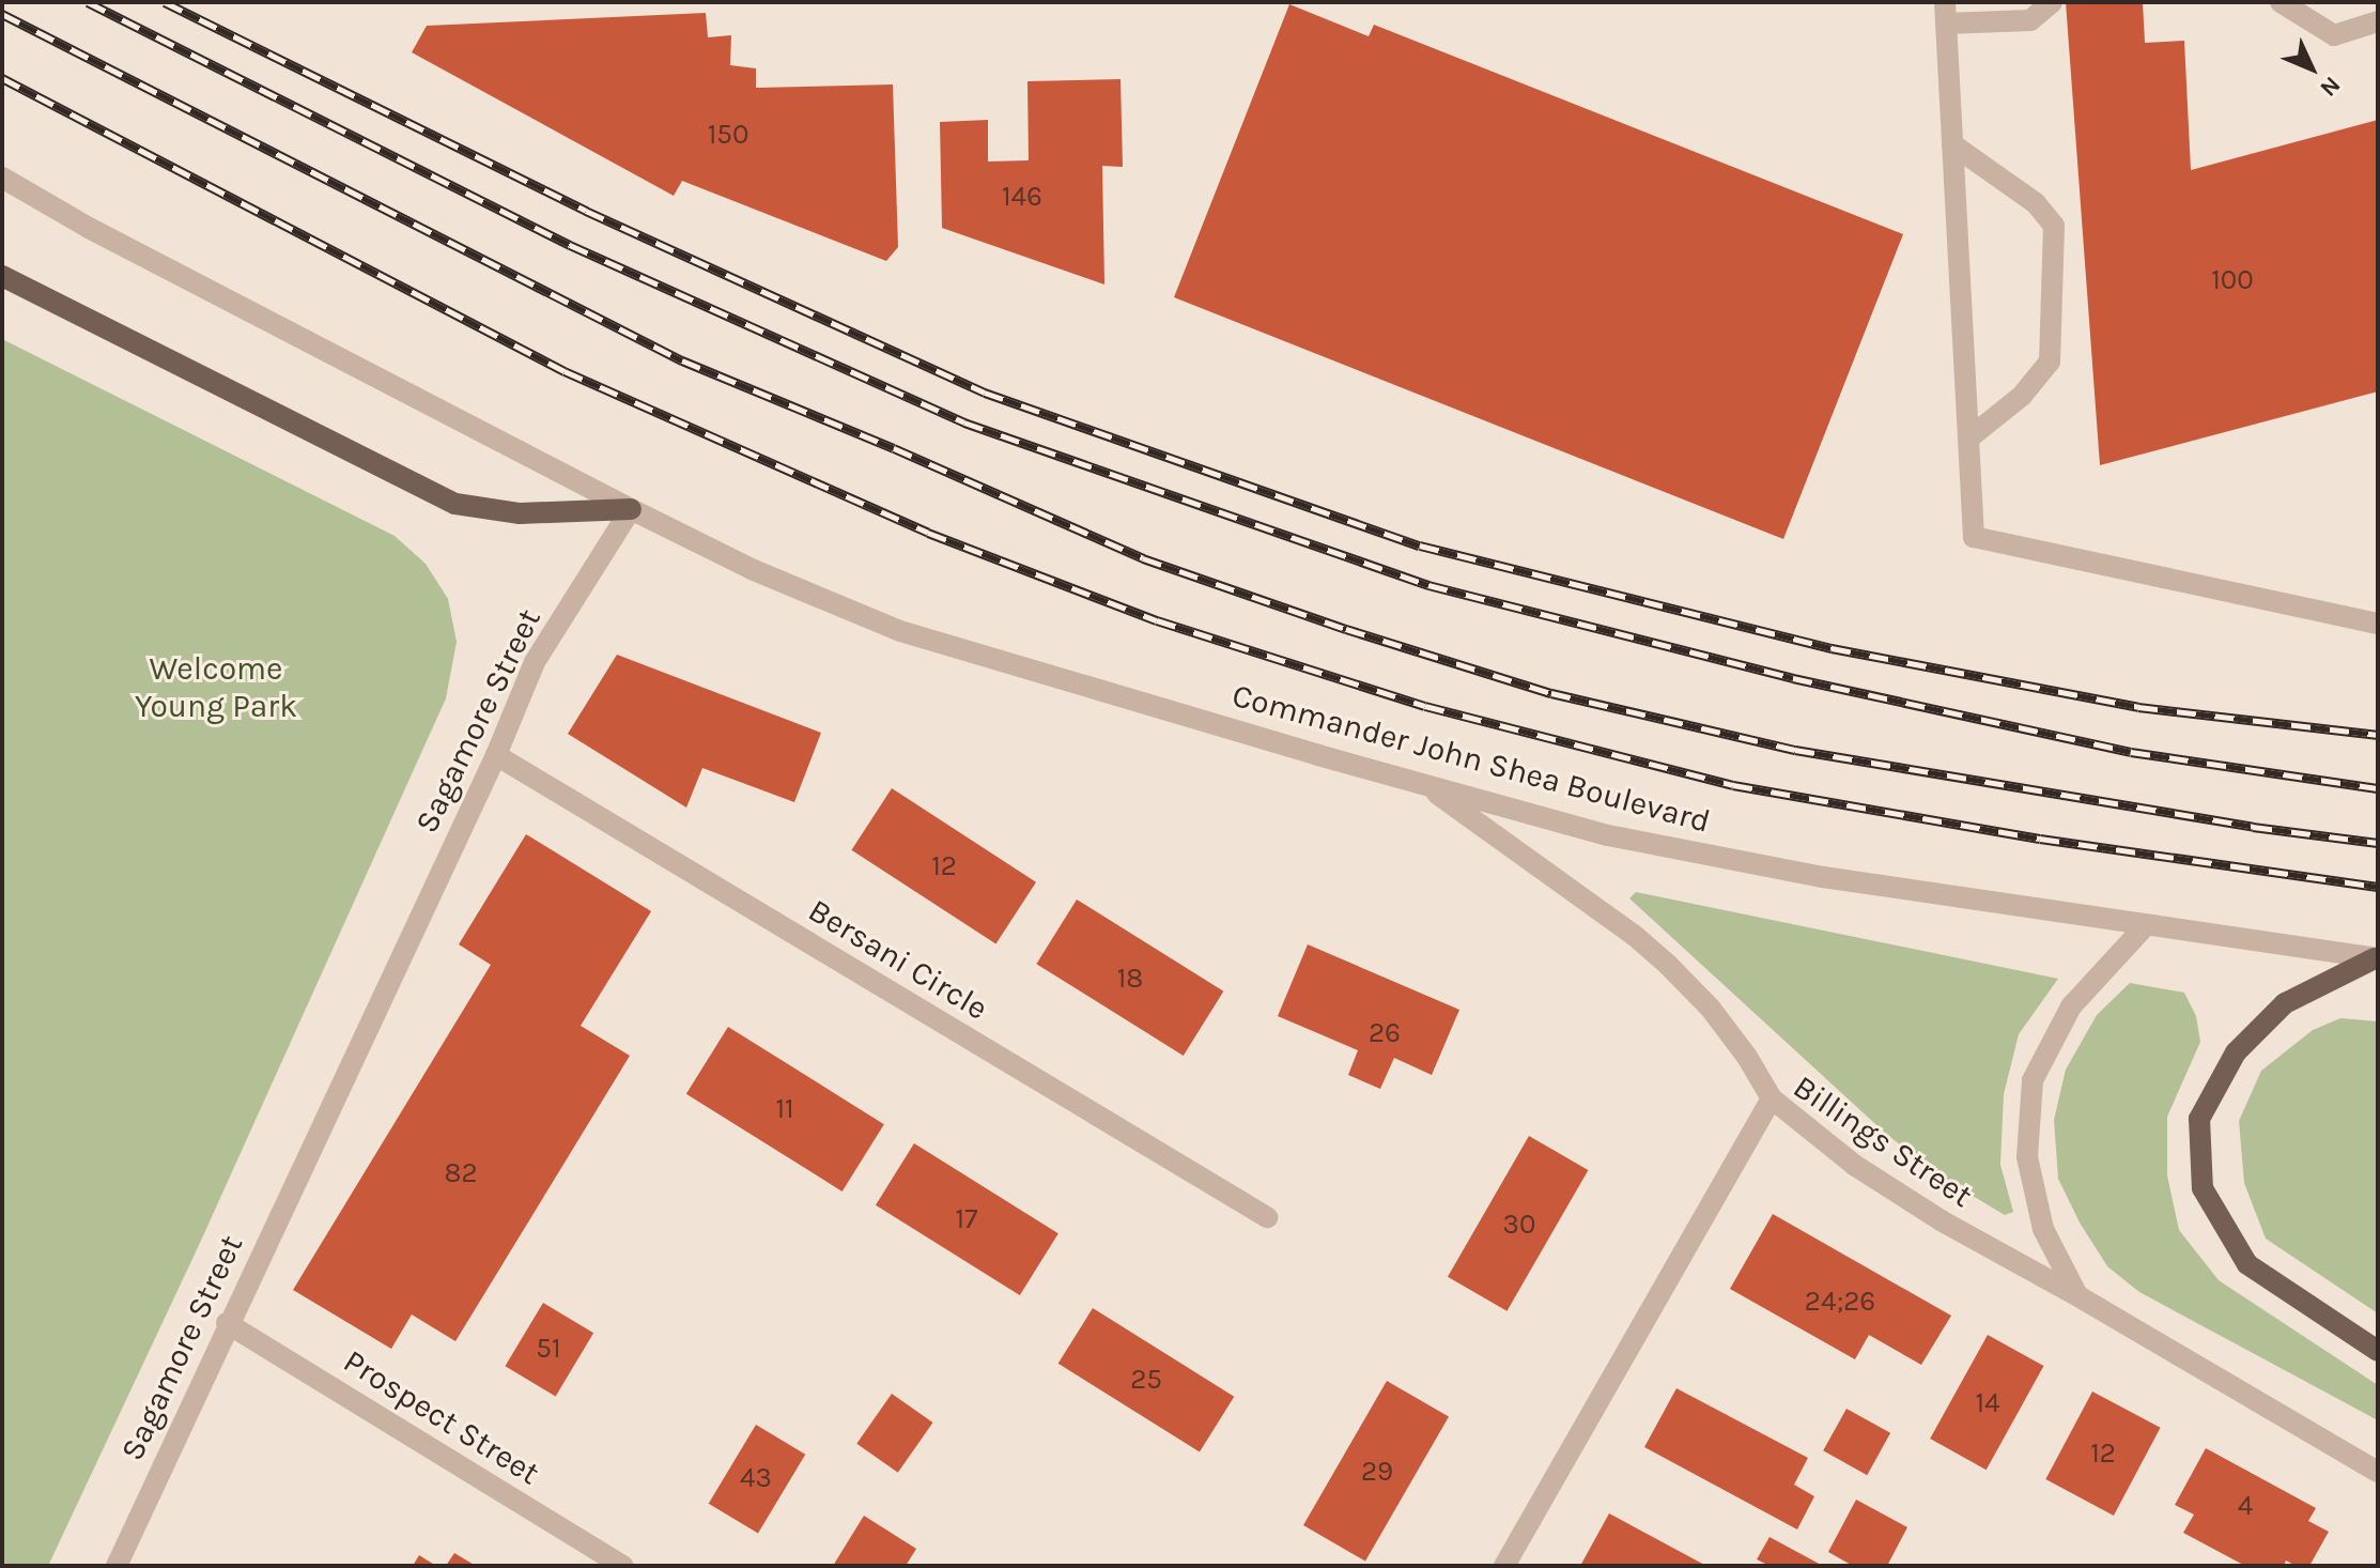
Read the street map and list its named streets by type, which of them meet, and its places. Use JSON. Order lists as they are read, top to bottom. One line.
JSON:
{"streets":{"street":["Sagamore Street","Commander John Shea Boulevard","Bersani Circle","Billings Street","Prospect Street"]},"crossings":[["Sagamore Street","Commander John Shea Boulevard"],["Sagamore Street","Bersani Circle"],["Sagamore Street","Prospect Street"]],"parks":["Welcome Young Park"],"house_numbers":["150","146","100","12","18","26","11","82","17","30","24;26","51","25","14","12","29","43","4"],"north":"bottom right"}
